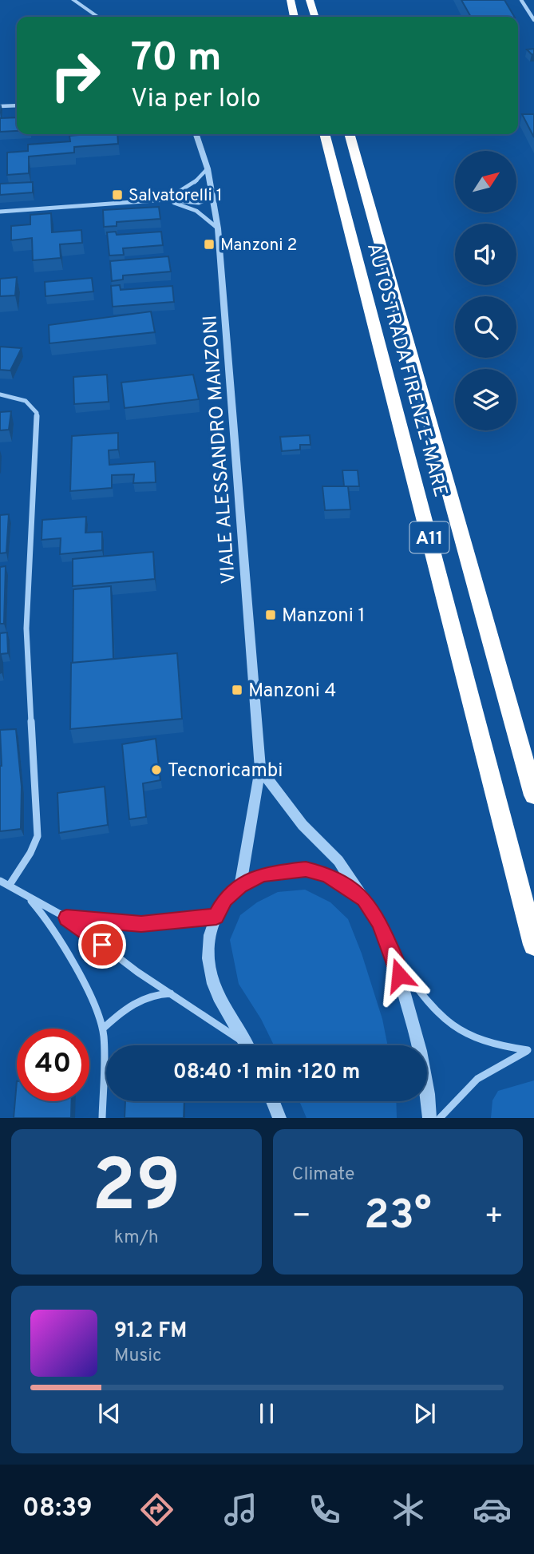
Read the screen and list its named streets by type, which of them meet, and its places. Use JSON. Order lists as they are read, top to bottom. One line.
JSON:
{"streets":{"highway":["AUTOSTRADA FIRENZE-MARE","A11"],"street":["VIALE ALESSANDRO MANZONI"]},"places":{"transit":["Salvatorelli 1","Manzoni 2","Manzoni 1","Manzoni 4"],"other":["Tecnoricambi"]},"north":"top right","page":{"turn":["70 m","Via per Iolo"],"limit":"40","trip":"08:40 · 1 min · 120 m","tile":[["29","km/h"],"Climate"],"heat":["−","23°","+"],"song":["91.2 FM","Music"],"tabs":"08:39"}}
